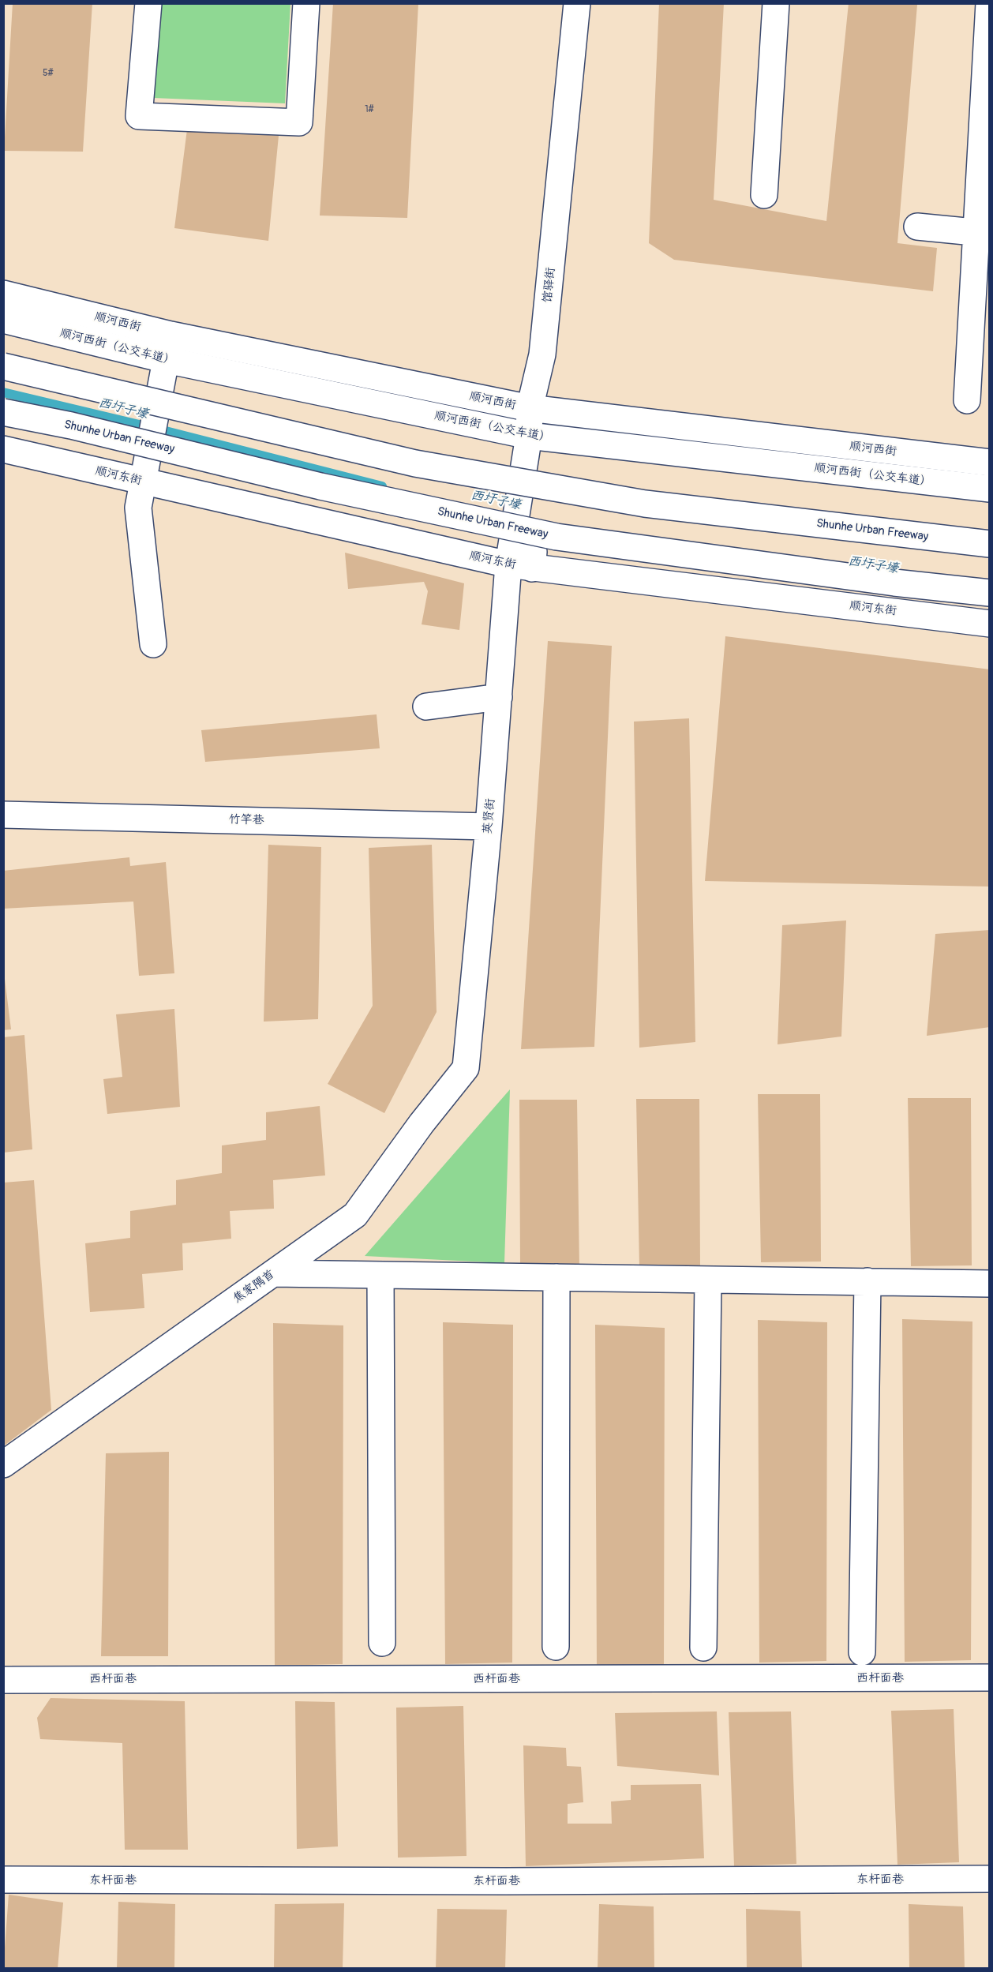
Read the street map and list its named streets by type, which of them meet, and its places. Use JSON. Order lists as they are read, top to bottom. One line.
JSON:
{"streets":{"main road":["馆驿街","顺河西街","顺河西街（公交车道）","Shunhe Urban Freeway","顺河东街","英贤街","竹竿巷","焦家隅首","西杆面巷","东杆面巷"]},"crossings":[["馆驿街","顺河西街"],["馆驿街","顺河西街（公交车道）"],["馆驿街","顺河东街"],["馆驿街","英贤街"],["顺河西街","顺河西街（公交车道）"],["顺河东街","英贤街"],["英贤街","竹竿巷"],["英贤街","焦家隅首"]],"water":["西圩子壕"],"house_numbers":["5#","1#"]}
